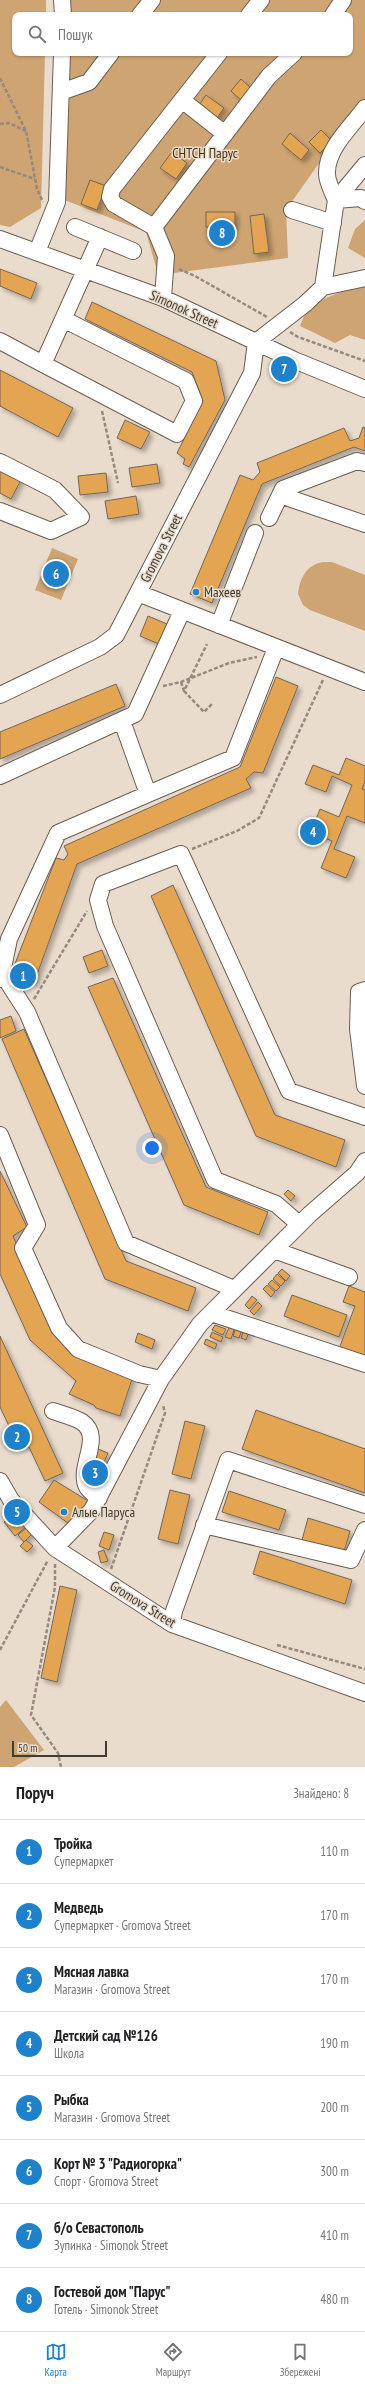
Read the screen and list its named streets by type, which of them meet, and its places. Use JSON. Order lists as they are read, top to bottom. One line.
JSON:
{"streets":{"street":["Simonok Street","Gromova Street"]},"crossings":[["Simonok Street","Gromova Street"]],"parks":["СНТСН Парус"],"places":["Махеев","Алые Паруса"],"scale_bar":"50 m","page":{"search":"Пошук","pins":["8","7","6","4","1","2","3","5"],"scale":"50 m","heading":["Поруч","Знайдено: 8"],"list":[{"mark":"1","name":"Тройка","note":"Супермаркет","value":"110 m"},{"mark":"2","name":"Медведь","note":"Супермаркет · Gromova Street","value":"170 m"},{"mark":"3","name":"Мясная лавка","note":"Магазин · Gromova Street","value":"170 m"},{"mark":"4","name":"Детский сад №126","note":"Школа","value":"190 m"},{"mark":"5","name":"Рыбка","note":"Магазин · Gromova Street","value":"200 m"},{"mark":"6","name":"Корт № 3 \"Радиогорка\"","note":"Спорт · Gromova Street","value":"300 m"},{"mark":"7","name":"б/о Севастополь","note":"Зупинка · Simonok Street","value":"410 m"},{"mark":"8","name":"Гостевой дом \"Парус\"","note":"Готель · Simonok Street","value":"480 m"}],"nav":["Карта","Маршрут","Збережені"]}}
